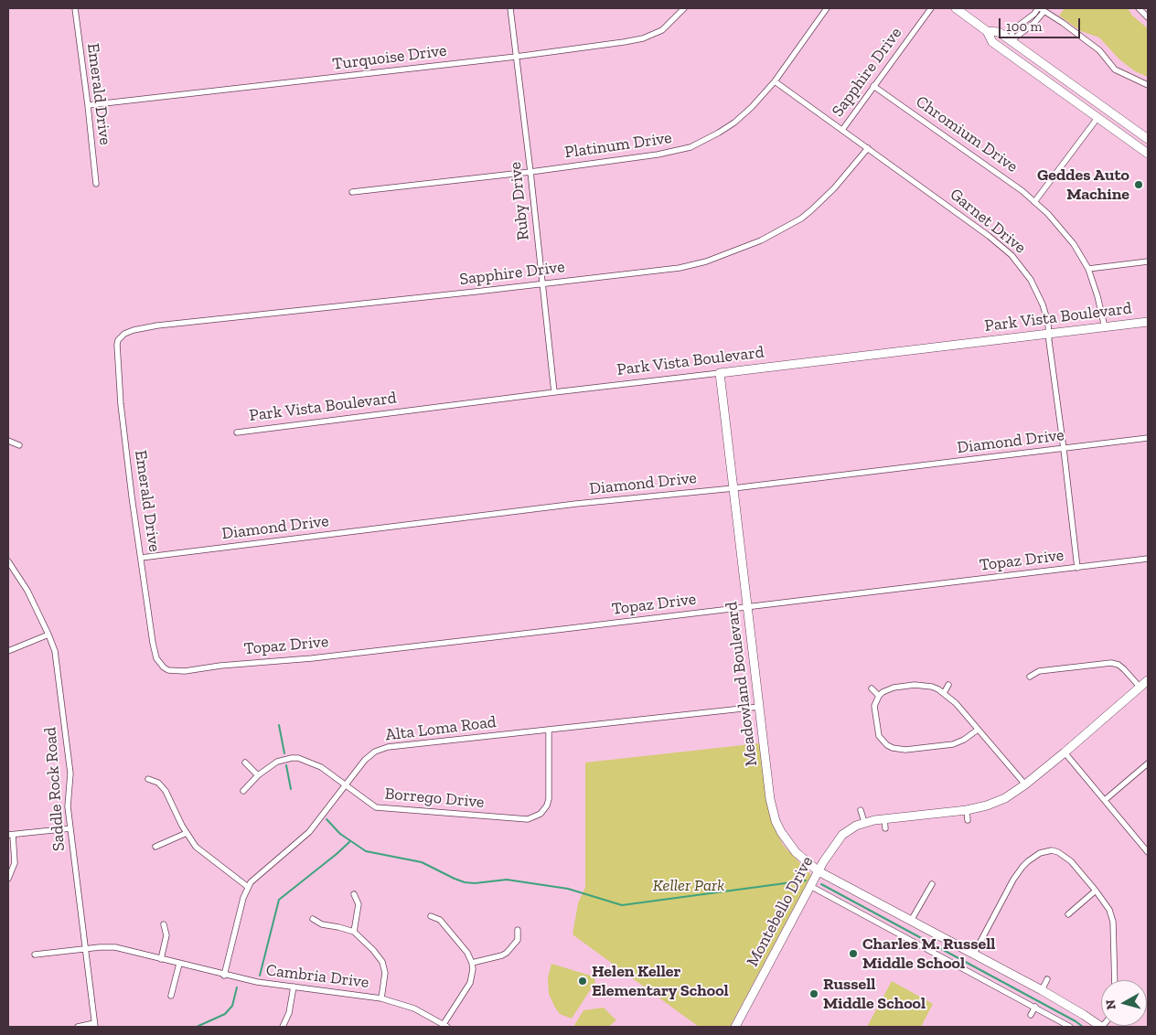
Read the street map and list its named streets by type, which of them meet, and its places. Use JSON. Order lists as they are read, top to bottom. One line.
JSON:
{"streets":{"street":["Turquoise Drive","Sapphire Drive","Emerald Drive","Chromium Drive","Platinum Drive","Ruby Drive","Garnet Drive","Park Vista Boulevard","Diamond Drive","Topaz Drive","Meadowland Boulevard","Alta Loma Road","Saddle Rock Road","Borrego Drive","Montebello Drive","Cambria Drive"]},"crossings":[["Turquoise Drive","Emerald Drive"],["Turquoise Drive","Ruby Drive"],["Sapphire Drive","Emerald Drive"],["Sapphire Drive","Chromium Drive"],["Sapphire Drive","Ruby Drive"],["Sapphire Drive","Garnet Drive"],["Emerald Drive","Diamond Drive"],["Emerald Drive","Topaz Drive"],["Chromium Drive","Park Vista Boulevard"],["Platinum Drive","Ruby Drive"],["Platinum Drive","Garnet Drive"],["Ruby Drive","Park Vista Boulevard"],["Garnet Drive","Park Vista Boulevard"],["Garnet Drive","Diamond Drive"],["Garnet Drive","Topaz Drive"],["Park Vista Boulevard","Meadowland Boulevard"],["Diamond Drive","Meadowland Boulevard"],["Topaz Drive","Meadowland Boulevard"],["Meadowland Boulevard","Alta Loma Road"],["Meadowland Boulevard","Montebello Drive"],["Alta Loma Road","Borrego Drive"],["Alta Loma Road","Cambria Drive"],["Saddle Rock Road","Cambria Drive"]],"parks":["Keller Park"],"places":["Geddes Auto Machine","Charles M. Russell Middle School","Helen Keller Elementary School","Russell Middle School"],"scale_bar":"100 m","north":"left"}
